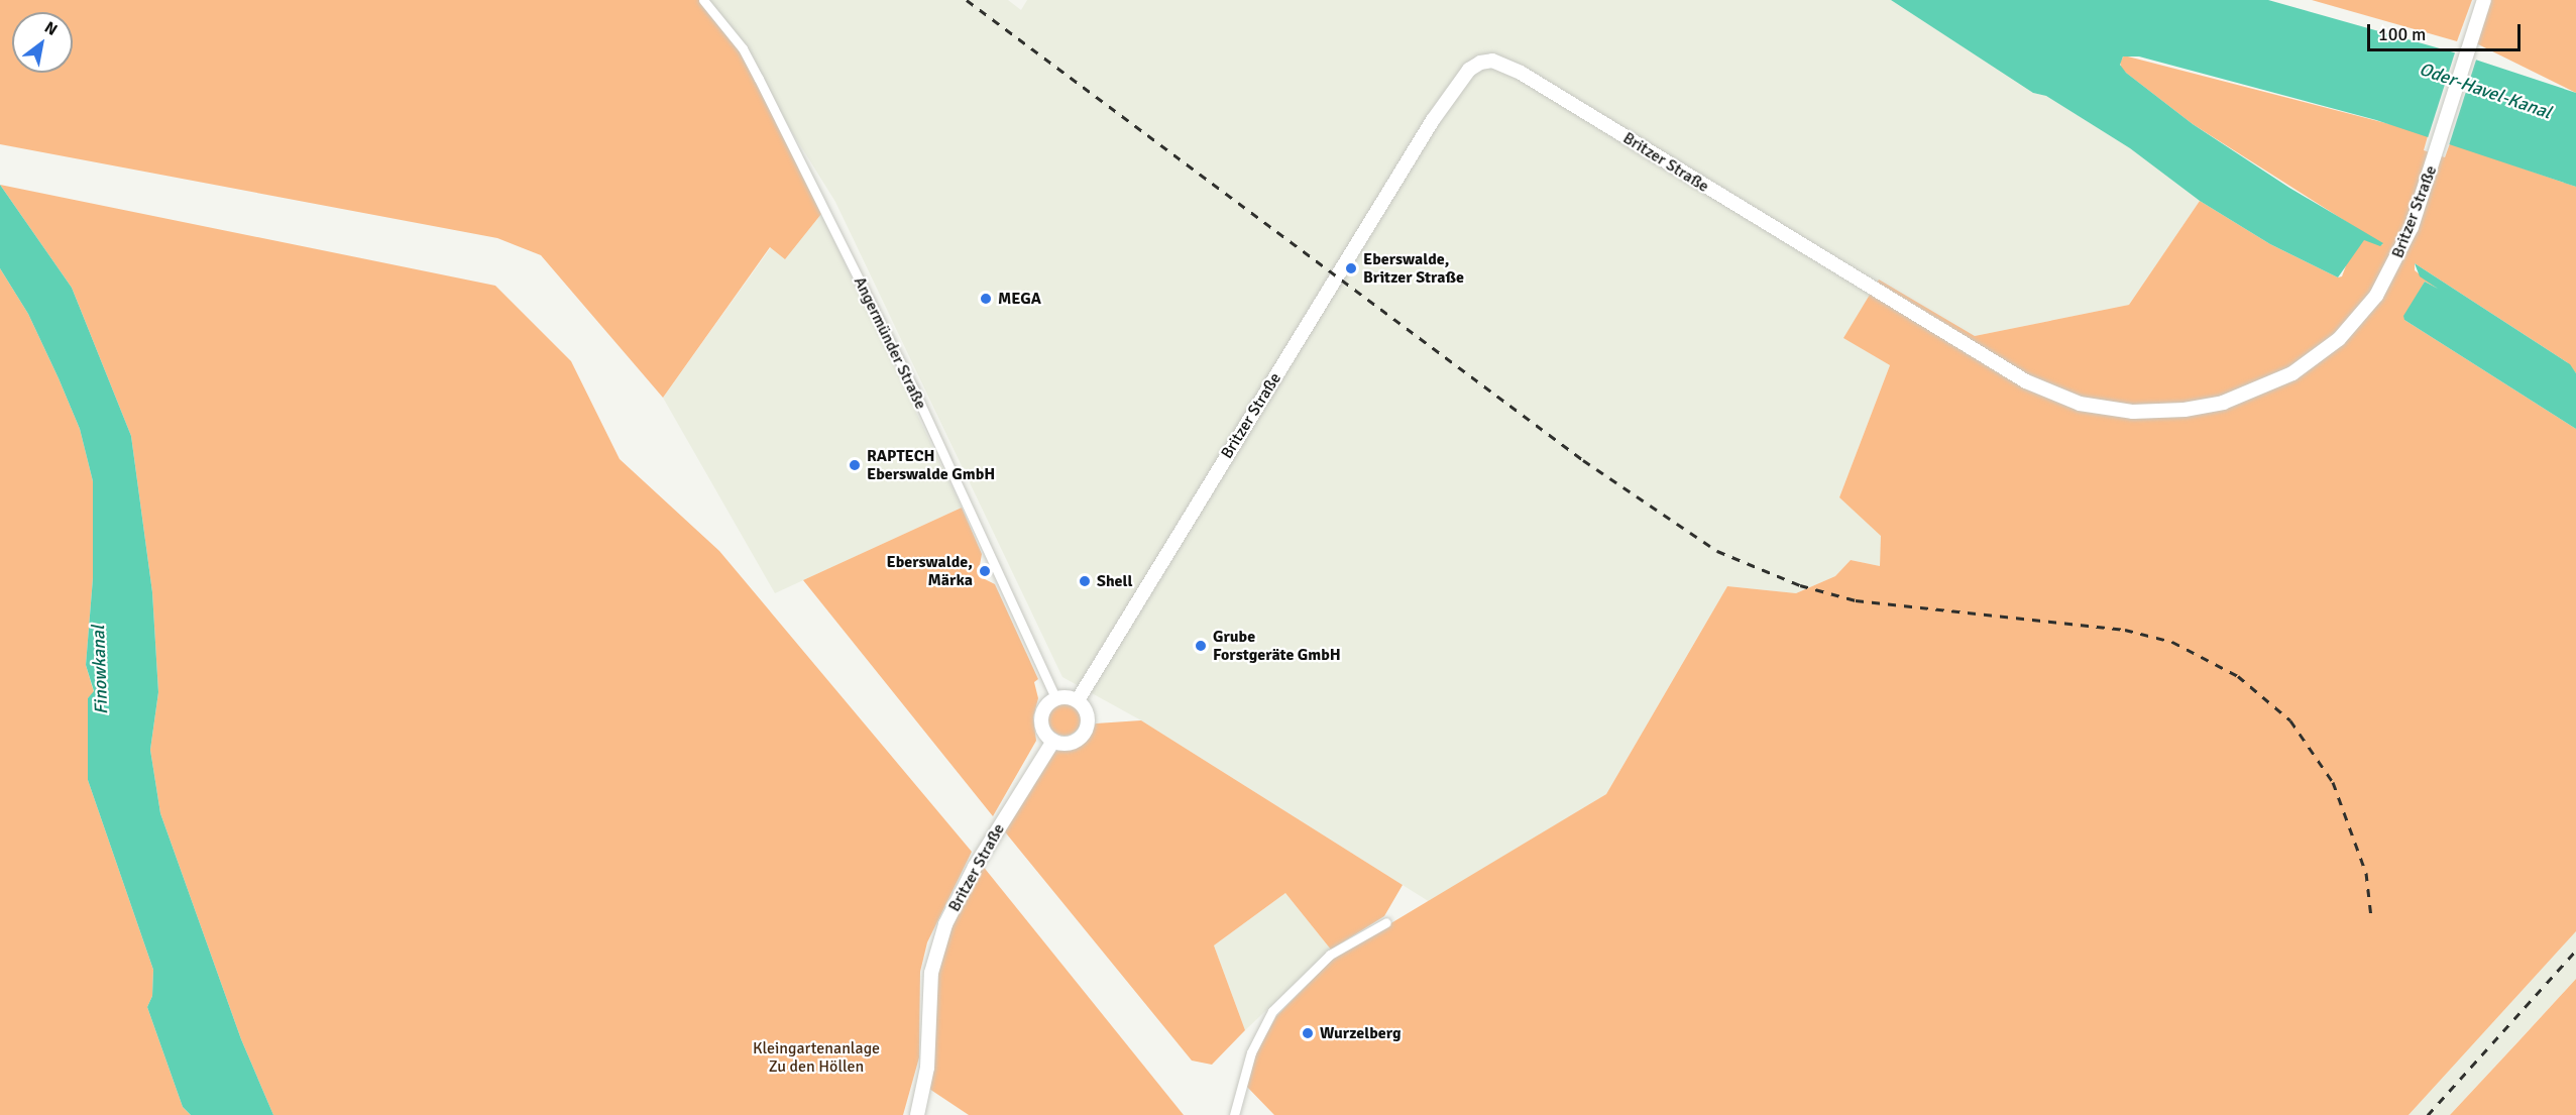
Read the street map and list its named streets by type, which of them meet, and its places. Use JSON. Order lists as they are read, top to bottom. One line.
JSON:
{"streets":{"main road":["Britzer Straße"],"street":["Angermünder Straße"]},"crossings":[["Britzer Straße","Angermünder Straße"]],"water":["Oder-Havel-Kanal","Finowkanal"],"parks":["Kleingartenanlage Zu den Höllen"],"places":["Eberswalde, Britzer Straße","MEGA","RAPTECH Eberswalde GmbH","Eberswalde, Märka","Shell","Grube Forstgeräte GmbH","Wurzelberg"],"scale_bar":"100 m","north":"top right"}
